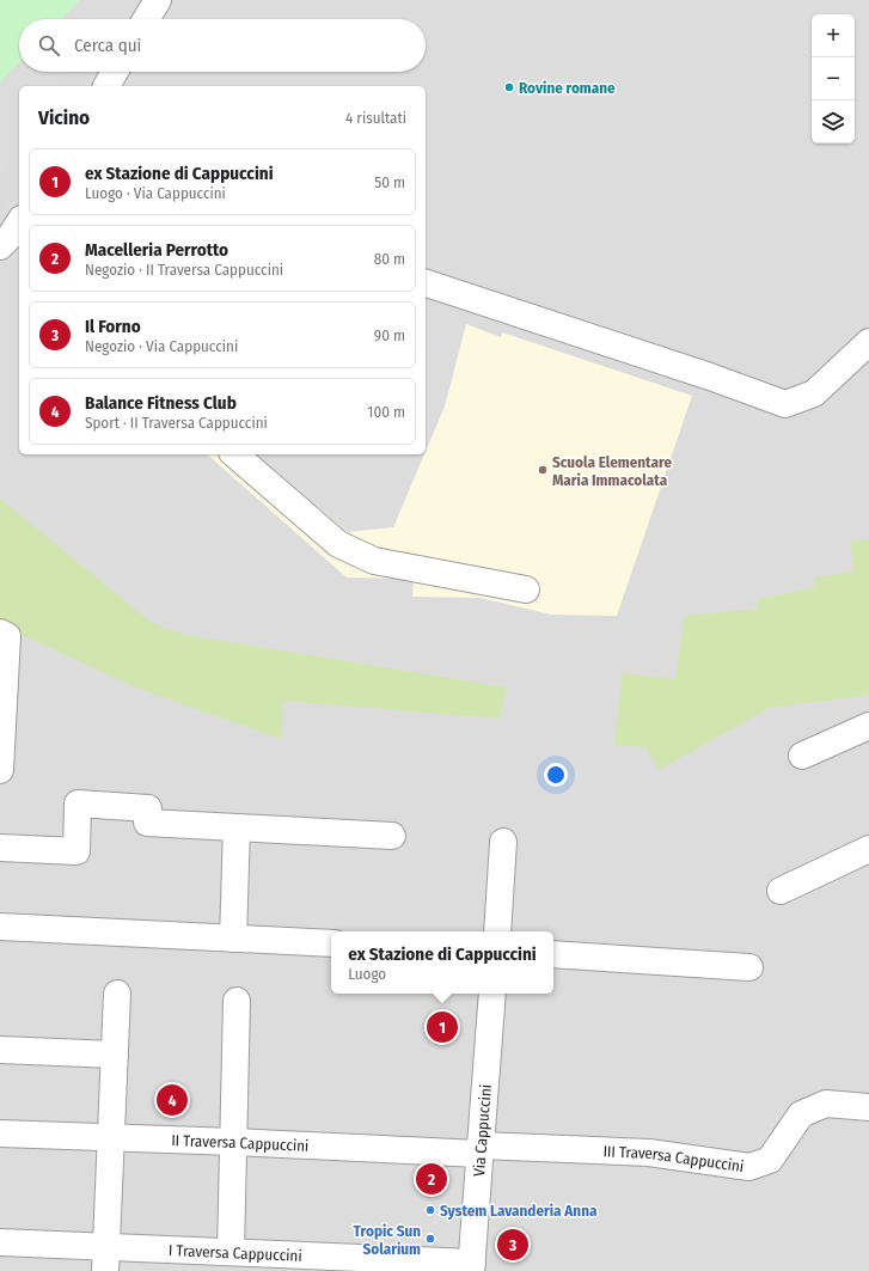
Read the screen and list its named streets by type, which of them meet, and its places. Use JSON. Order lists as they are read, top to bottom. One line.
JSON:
{"streets":{"street":["Via Cappuccini","II Traversa Cappuccini","III Traversa Cappuccini","I Traversa Cappuccini"]},"crossings":[["Via Cappuccini","II Traversa Cappuccini"],["Via Cappuccini","III Traversa Cappuccini"],["Via Cappuccini","I Traversa Cappuccini"],["II Traversa Cappuccini","III Traversa Cappuccini"]],"places":["Rovine romane","Scuola Elementare Maria Immacolata","System Lavanderia Anna","Tropic Sun Solarium"],"page":{"map_buttons":["+","−"],"search":"Cerca qui","heading":["Vicino","4 risultati"],"list":[{"mark":"1","name":"ex Stazione di Cappuccini","note":"Luogo · Via Cappuccini","value":"50 m"},{"mark":"2","name":"Macelleria Perrotto","note":"Negozio · II Traversa Cappuccini","value":"80 m"},{"mark":"3","name":"Il Forno","note":"Negozio · Via Cappuccini","value":"90 m"},{"mark":"4","name":"Balance Fitness Club","note":"Sport · II Traversa Cappuccini","value":"100 m"}],"popup":["ex Stazione di Cappuccini","Luogo"],"pins":["1","4","2","3"]}}
